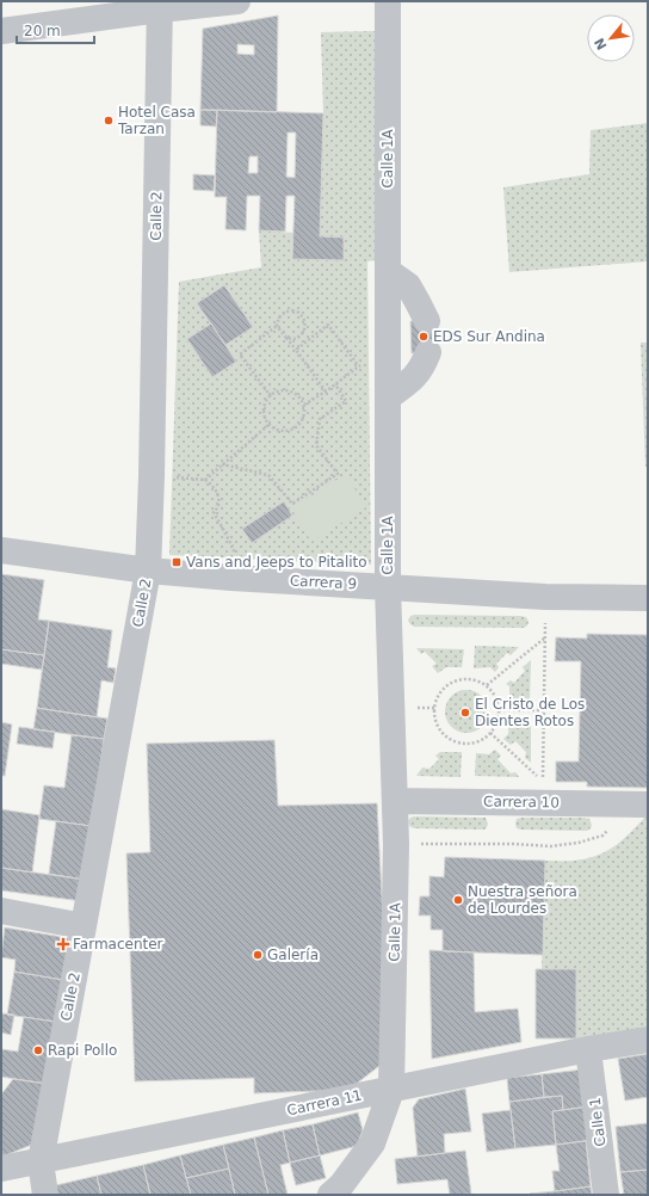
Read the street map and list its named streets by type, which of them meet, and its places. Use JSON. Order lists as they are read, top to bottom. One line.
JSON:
{"streets":{"street":["Calle 1A","Calle 2","Carrera 9","Carrera 10","Carrera 11","Calle 1"]},"crossings":[["Calle 1A","Carrera 9"],["Calle 1A","Carrera 10"],["Calle 1A","Carrera 11"],["Calle 2","Carrera 9"],["Calle 2","Carrera 11"],["Carrera 11","Calle 1"]],"places":{"other":["Hotel Casa Tarzan","EDS Sur Andina","El Cristo de Los Dientes Rotos","Nuestra señora de Lourdes","Galería","Rapi Pollo"],"transit":["Vans and Jeeps to Pitalito"],"health":["Farmacenter"]},"scale_bar":"20 m","north":"bottom left"}
